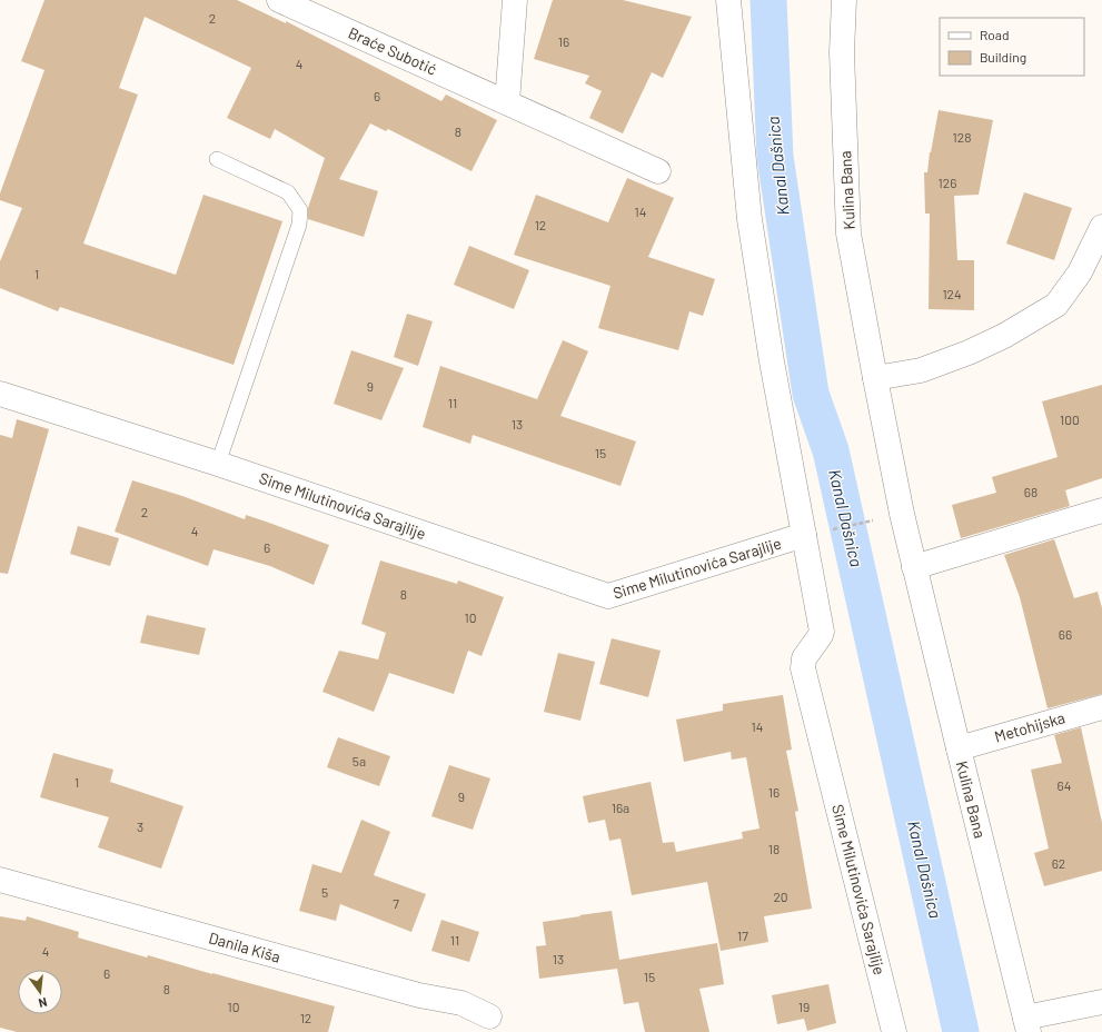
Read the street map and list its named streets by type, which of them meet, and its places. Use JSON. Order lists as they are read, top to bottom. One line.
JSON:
{"streets":{"street":["Braće Subotić","Kulina Bana","Sime Milutinovića Sarajlije","Metohijska","Danila Kiša"]},"crossings":[["Kulina Bana","Metohijska"]],"water":["Kanal Dašnica"],"house_numbers":["2","16","4","6","8","128","126","14","12","1","124","9","11","100","13","15","68","2","4","6","8","10","66","14","5a","1","64","16","9","16a","3","18","62","5","20","7","17","11","4","13","6","15","8","10","19","12"],"legend":["Road","Building"],"north":"bottom"}
